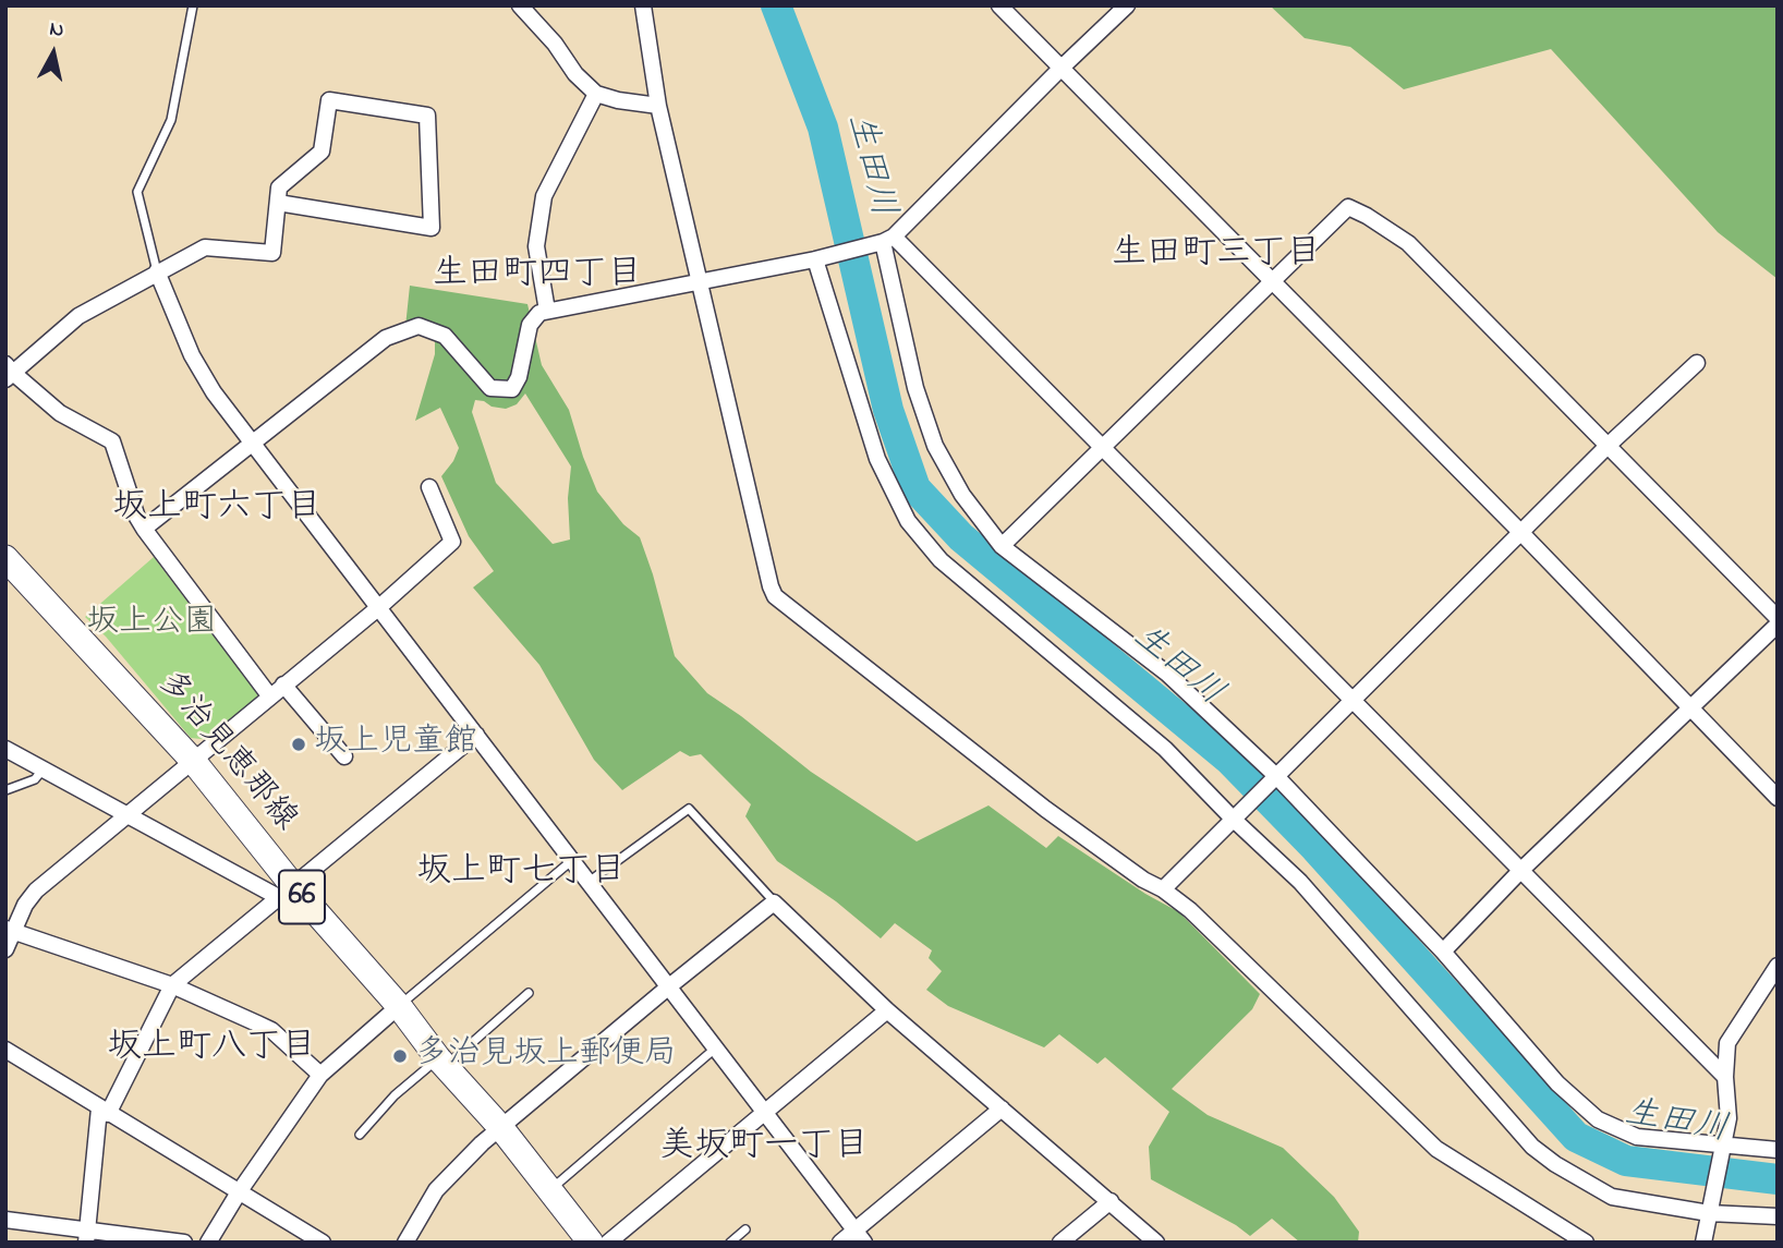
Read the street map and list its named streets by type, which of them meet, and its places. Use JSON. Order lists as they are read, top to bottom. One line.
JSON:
{"streets":{"main road":["多治見恵那線","66"]},"districts":["生田町三丁目","生田町四丁目","坂上町六丁目","坂上町七丁目","坂上町八丁目","美坂町一丁目"],"water":["生田川"],"parks":["坂上公園"],"places":["坂上児童館","多治見坂上郵便局"],"north":"top"}
